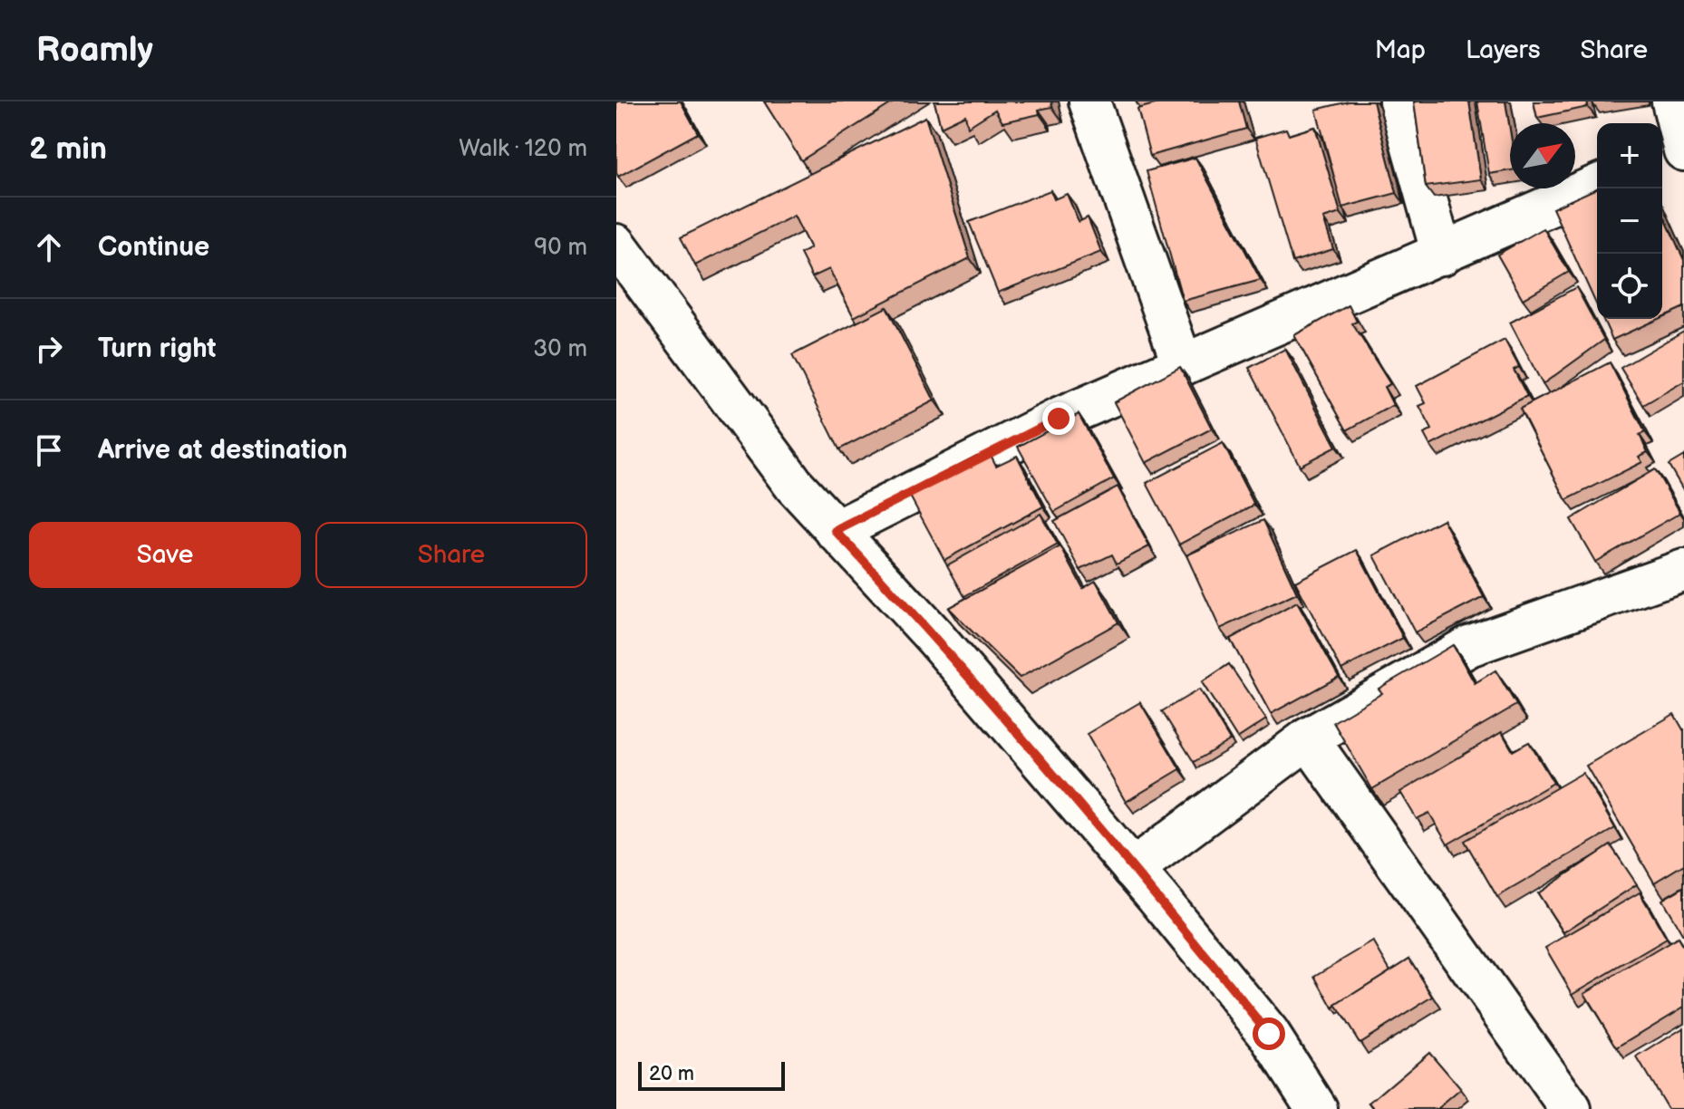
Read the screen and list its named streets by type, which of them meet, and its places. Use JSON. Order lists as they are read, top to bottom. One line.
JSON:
{"scale_bar":"20 m","north":"top right","page":{"header":"Roamly","nav":["Map","Layers","Share"],"heading":["2 min","Walk · 120 m"],"map_buttons":["+","−"],"list":[["Continue","90 m"],["Turn right","30 m"],"Arrive at destination"],"buttons":["Save","Share"],"scale":"20 m"}}
